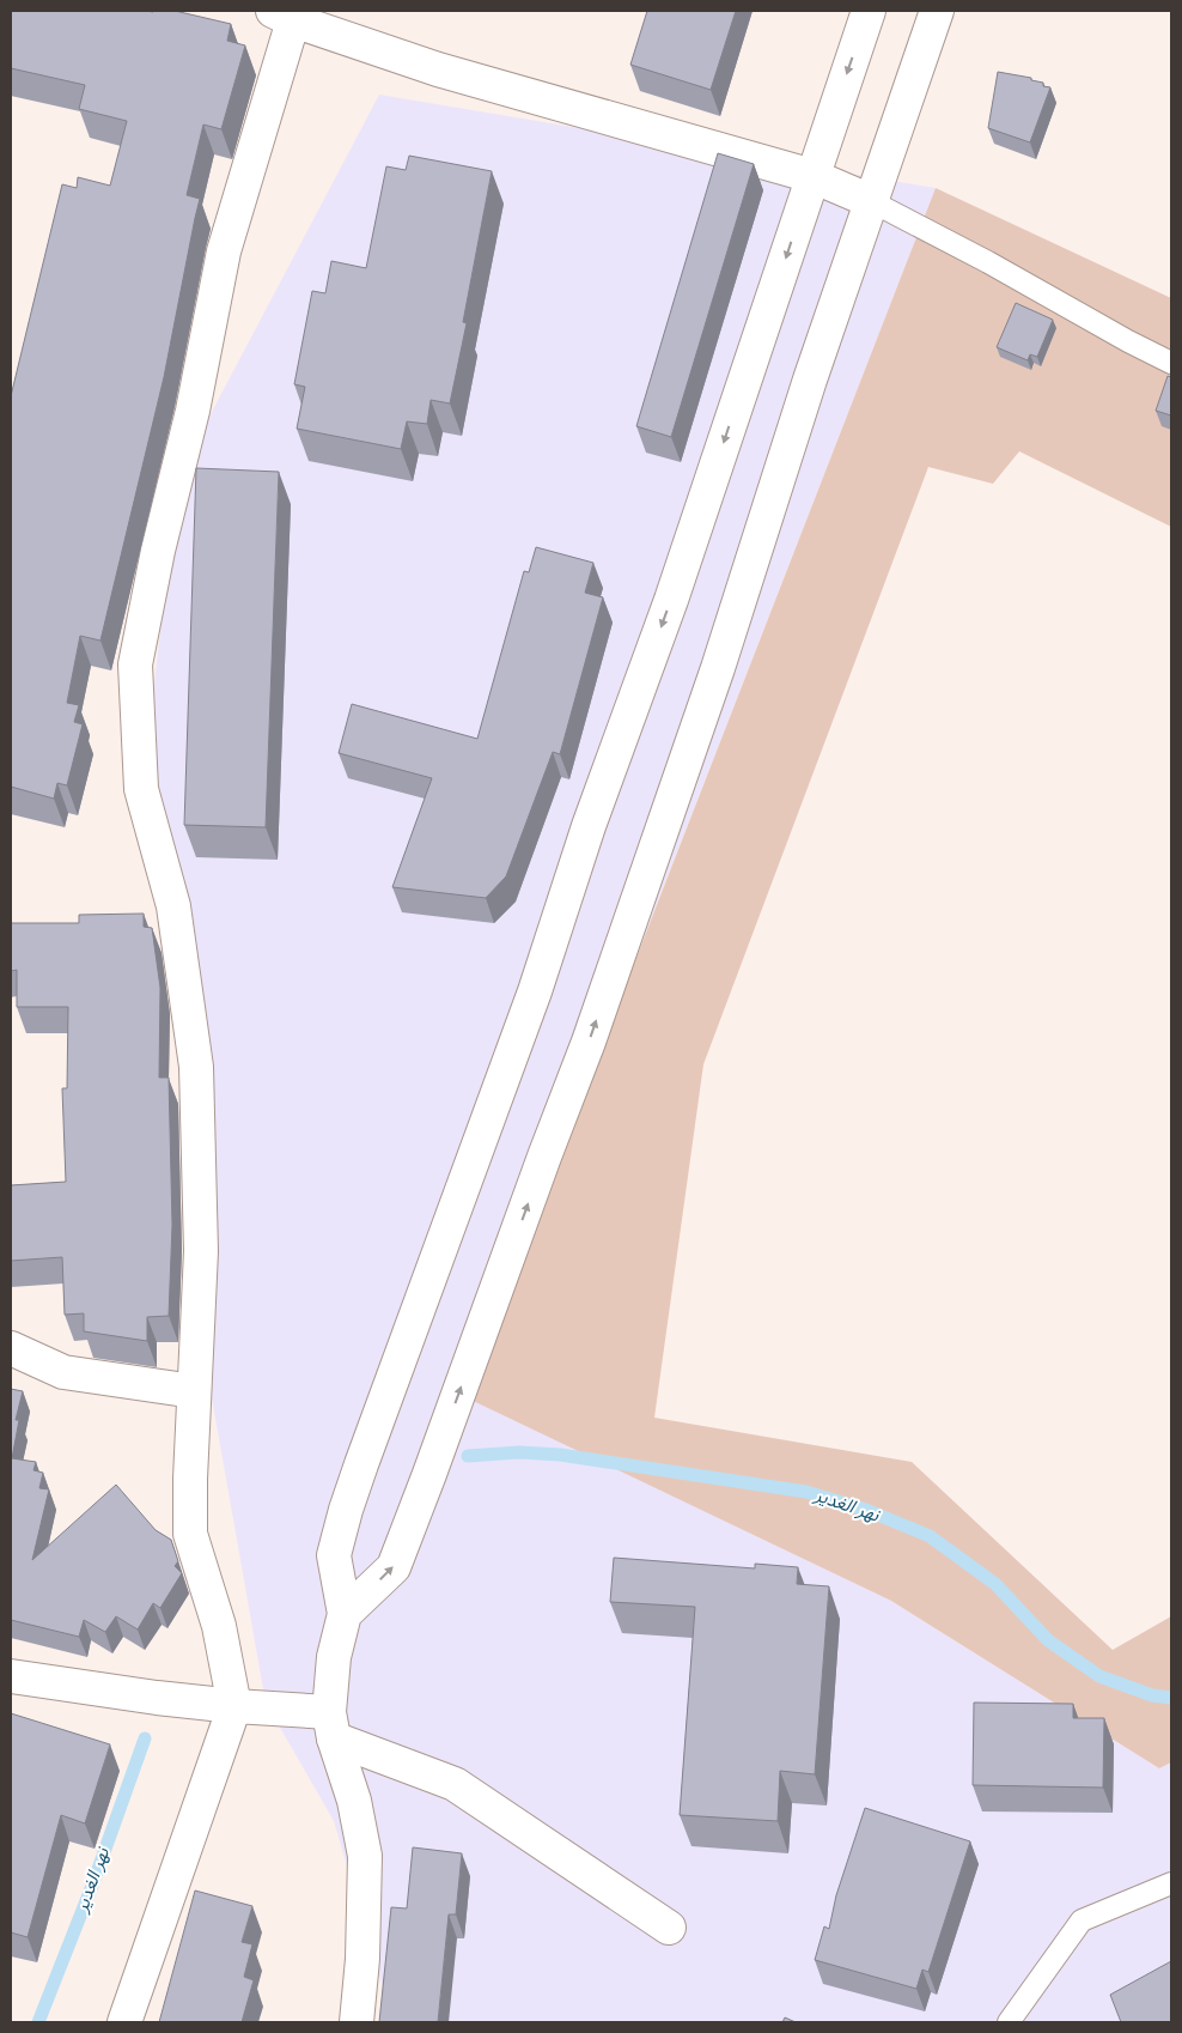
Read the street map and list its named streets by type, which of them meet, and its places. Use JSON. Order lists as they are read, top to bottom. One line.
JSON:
{"water":["نهر الغدير"]}
